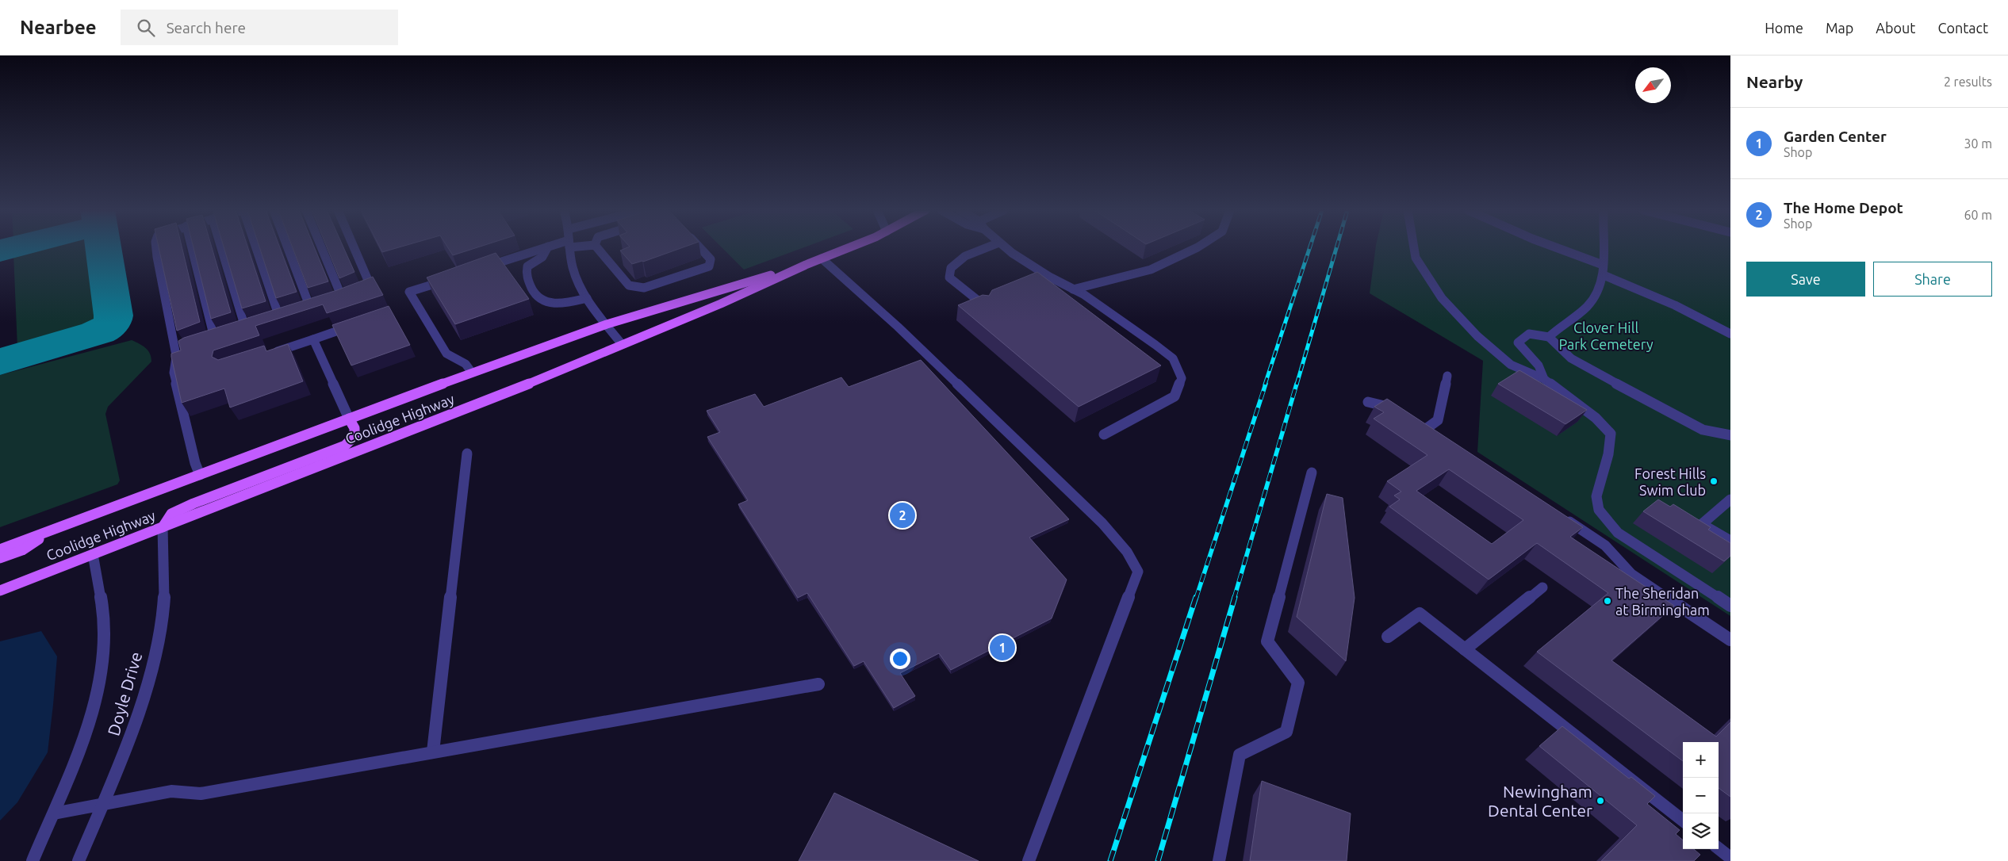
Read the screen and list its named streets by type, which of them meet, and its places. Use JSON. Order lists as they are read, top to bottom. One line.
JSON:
{"streets":{"main road":["Coolidge Highway"],"street":["Doyle Drive"]},"crossings":[["Coolidge Highway","Doyle Drive"]],"parks":["Clover Hill Park Cemetery"],"places":["Forest Hills Swim Club","The Sheridan at Birmingham","Newingham Dental Center"],"north":"bottom left","page":{"header":"Nearbee","search":"Search here","nav":["Home","Map","About","Contact"],"heading":["Nearby","2 results"],"list":[{"mark":"1","name":"Garden Center","note":"Shop","value":"30 m"},{"mark":"2","name":"The Home Depot","note":"Shop","value":"60 m"}],"buttons":["Save","Share"],"pins":["2","1"],"map_buttons":["+","−"]}}
